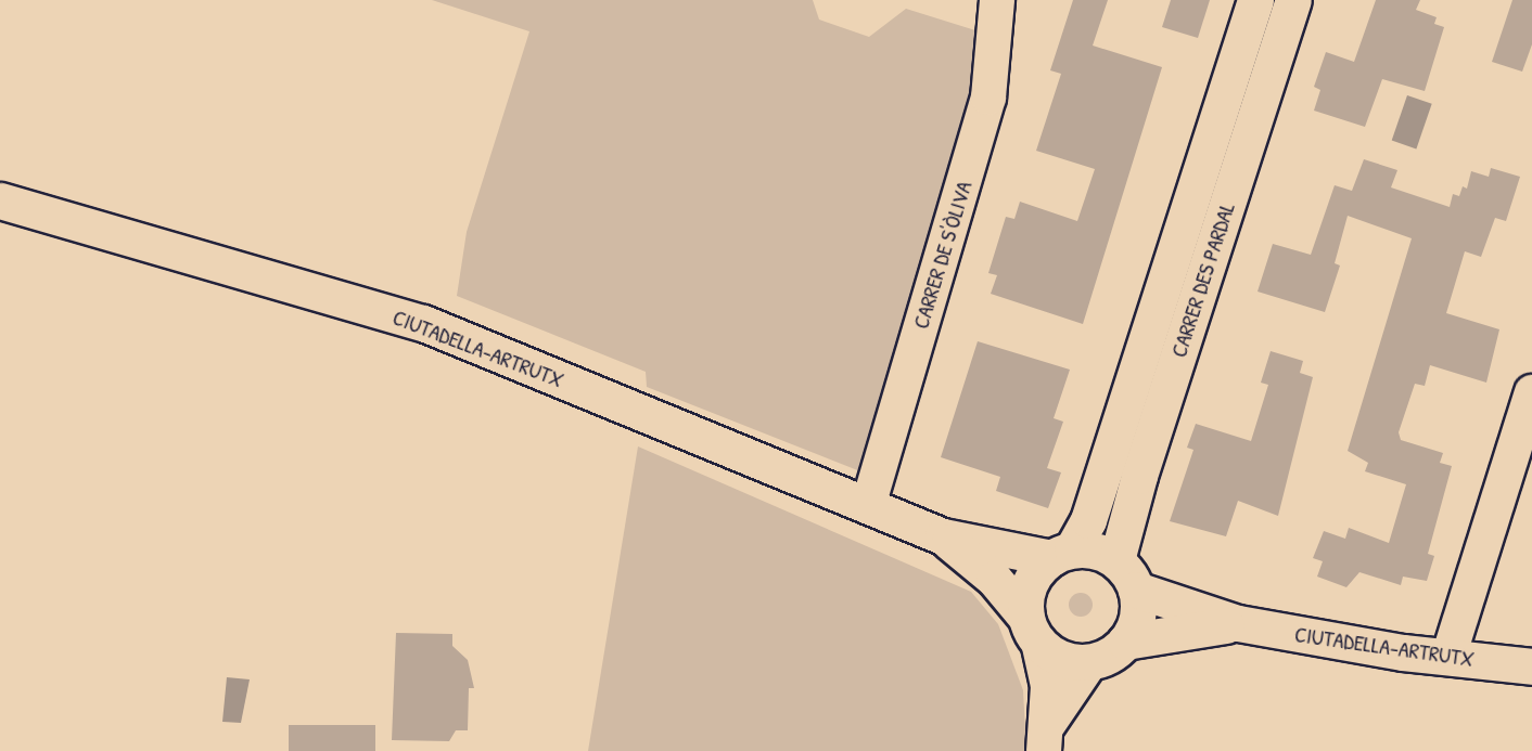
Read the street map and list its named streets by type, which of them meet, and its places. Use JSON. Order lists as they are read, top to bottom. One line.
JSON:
{"streets":{"main road":["CARRER DES PARDAL","CIUTADELLA-ARTRUTX"],"street":["CARRER DE S'ÒLIVA"]},"crossings":[["CARRER DE S'ÒLIVA","CIUTADELLA-ARTRUTX"],["CARRER DES PARDAL","CIUTADELLA-ARTRUTX"]]}
